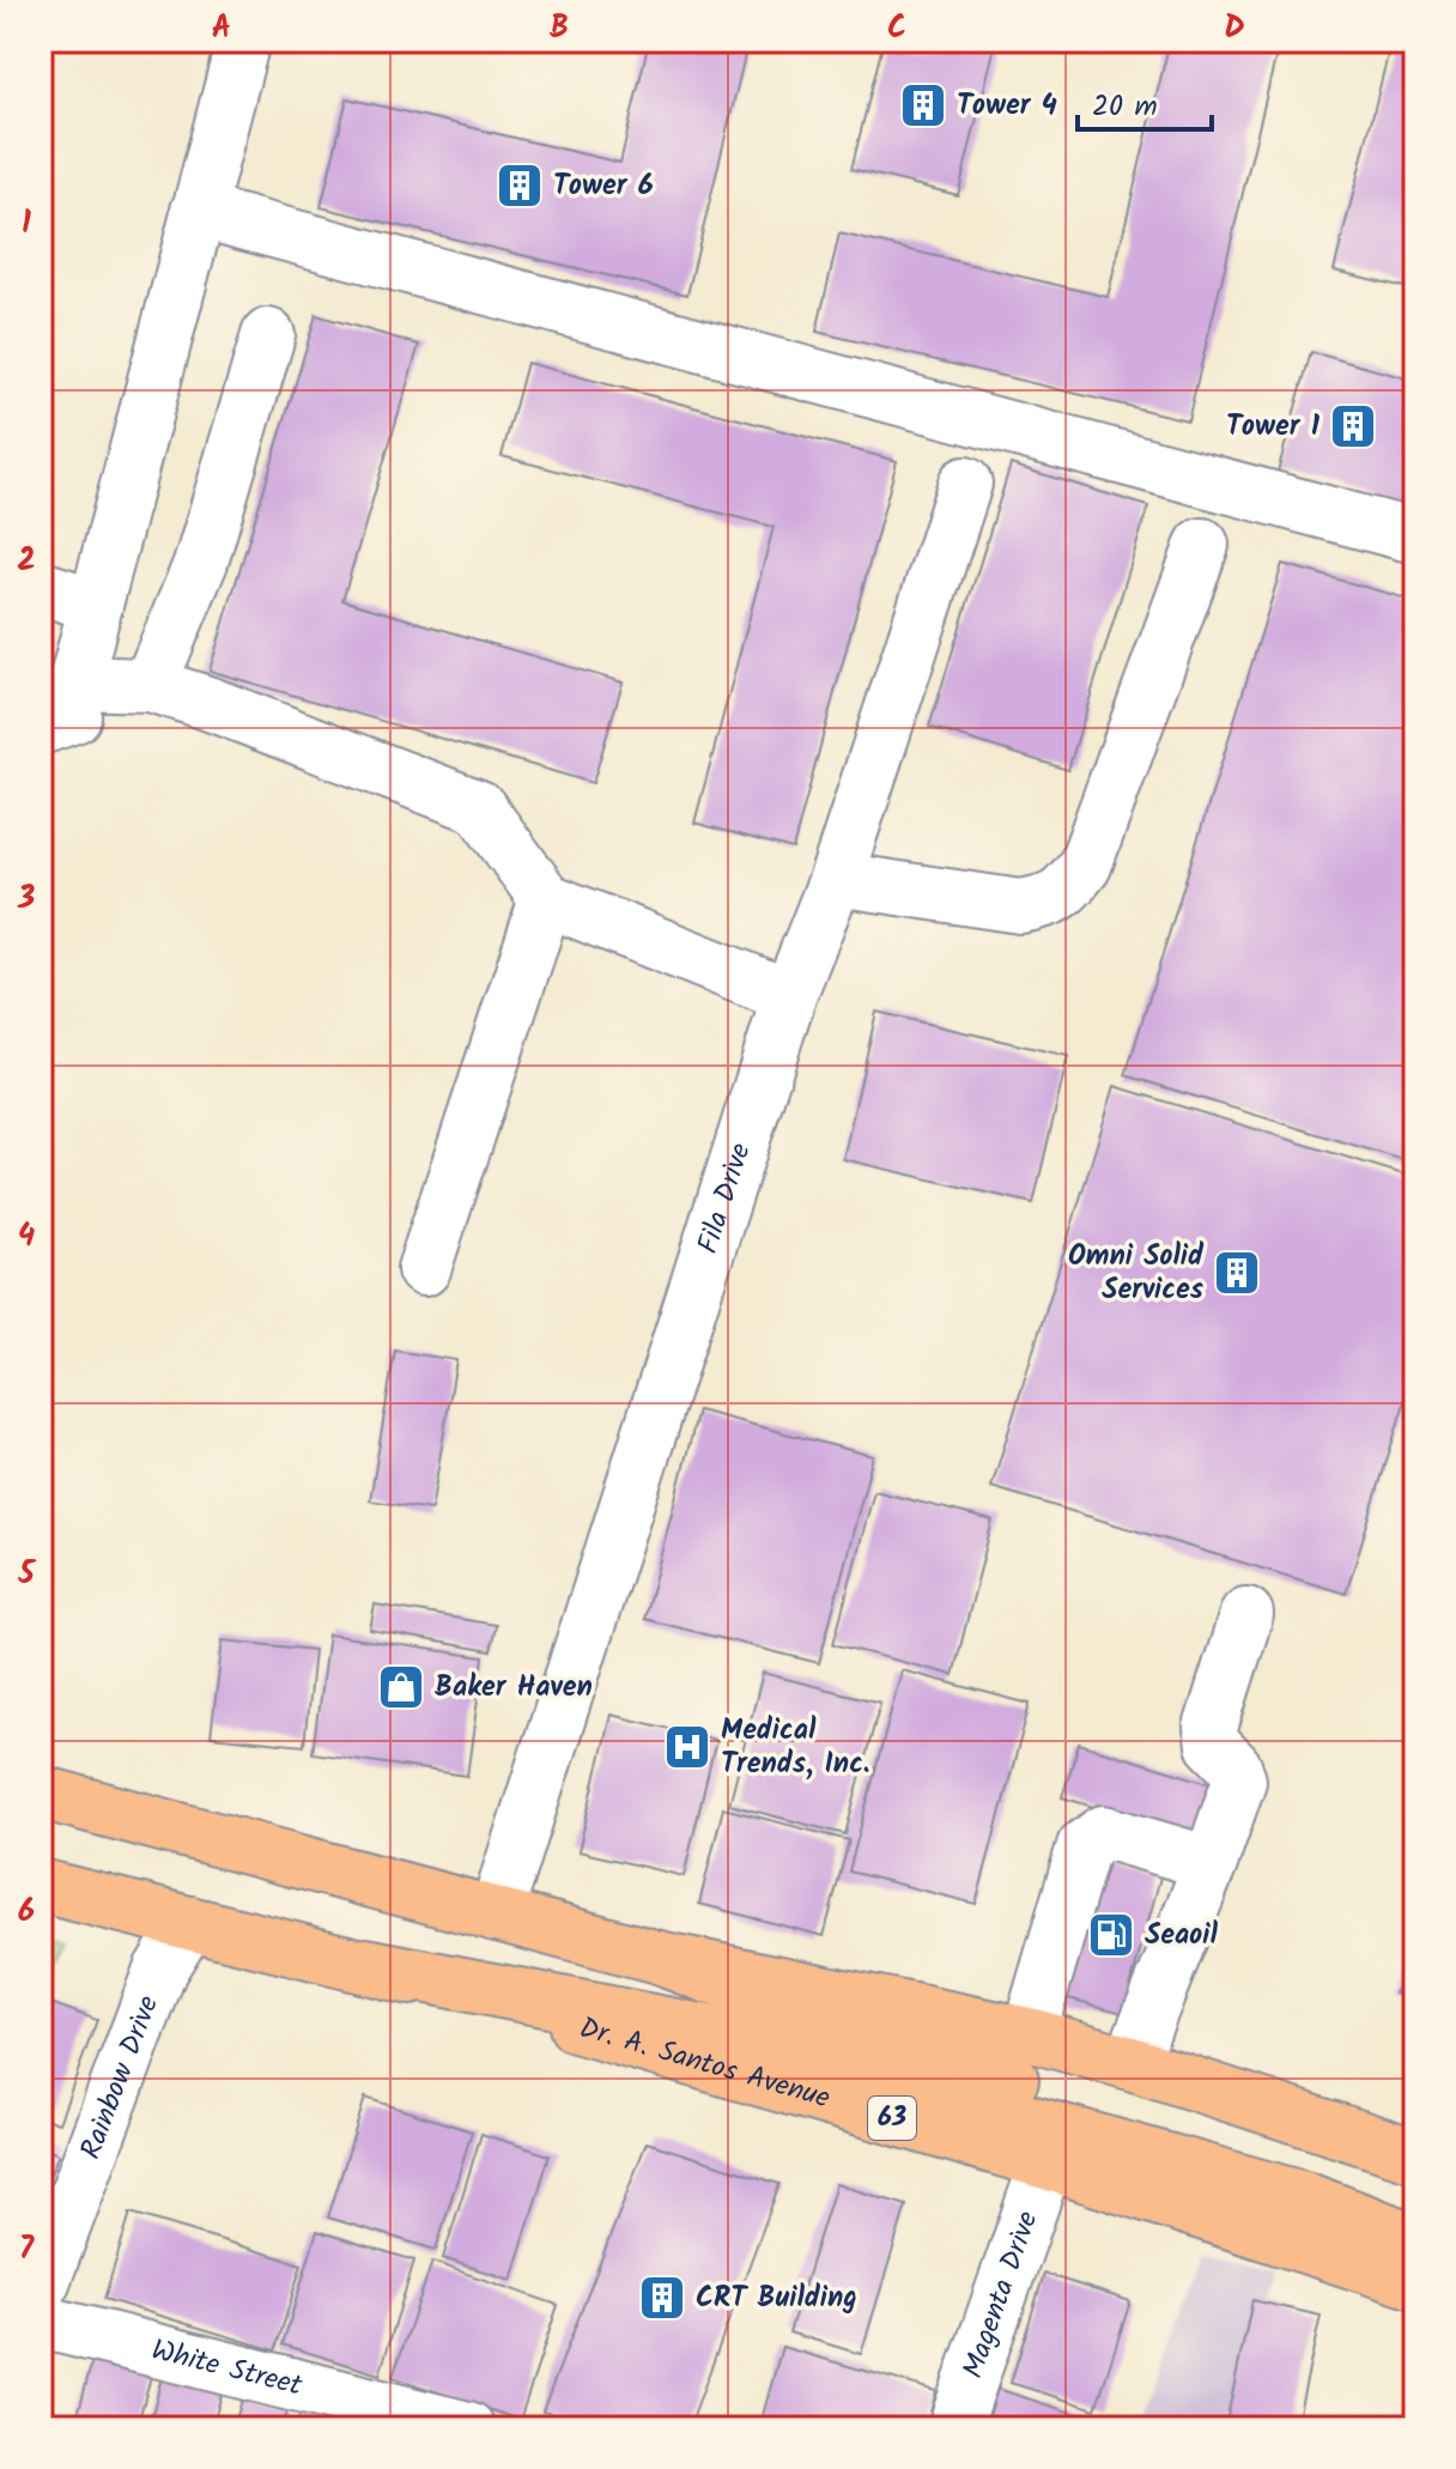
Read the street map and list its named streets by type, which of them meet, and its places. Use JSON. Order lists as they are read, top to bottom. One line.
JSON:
{"streets":{"main road":["Dr. A. Santos Avenue","63"],"street":["Fila Drive","Rainbow Drive","Magenta Drive","White Street"]},"crossings":[["Dr. A. Santos Avenue","Rainbow Drive"],["Dr. A. Santos Avenue","Magenta Drive"]],"places":{"building":["Tower 4","Tower 6","Tower 1","Omni Solid Services","CRT Building"],"shop":["Baker Haven"],"hospital":["Medical Trends, Inc."],"fuel station":["Seaoil"]},"scale_bar":"20 m","grid":{"columns":["A","B","C","D"],"rows":["1","2","3","4","5","6","7"]}}
